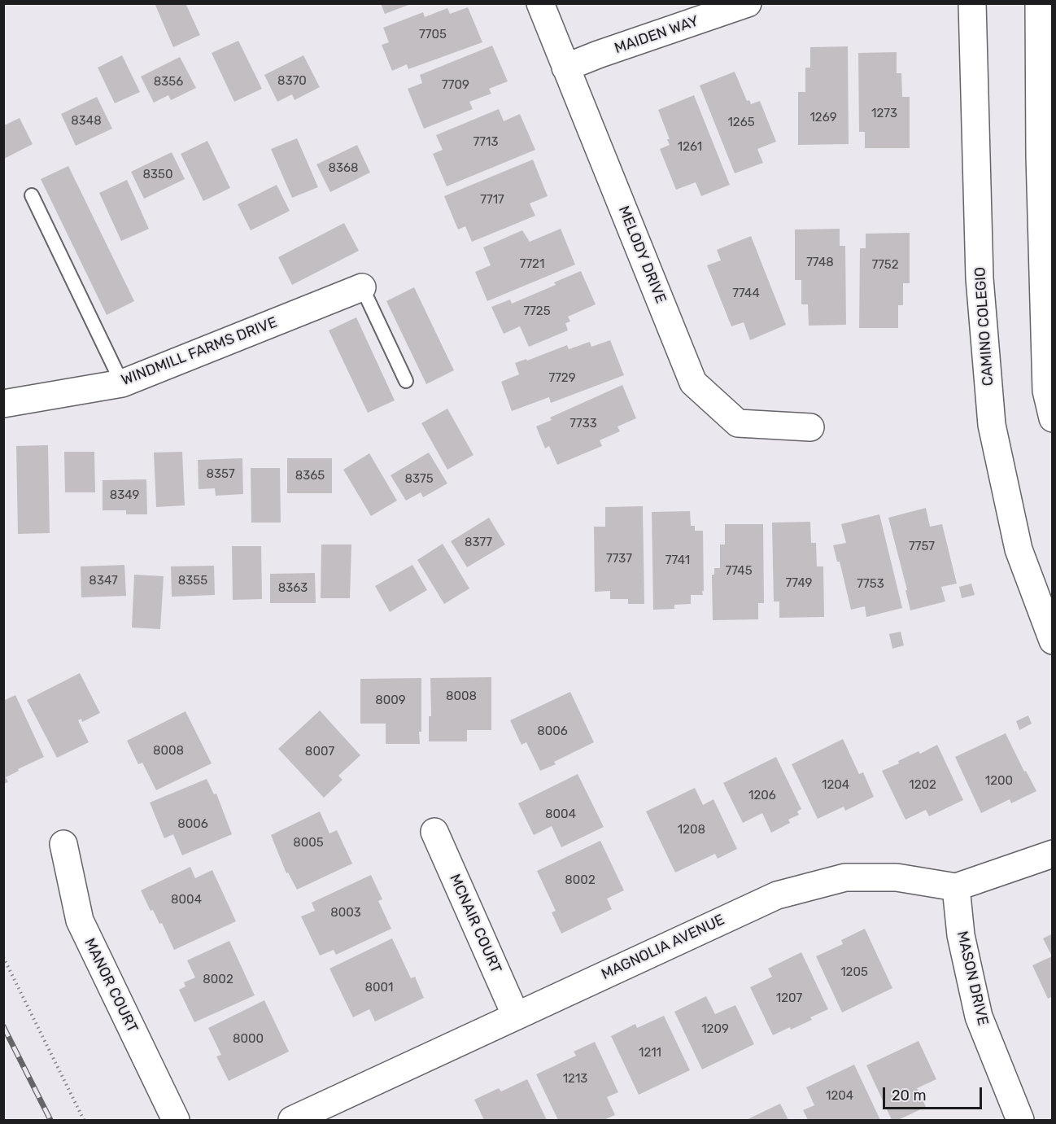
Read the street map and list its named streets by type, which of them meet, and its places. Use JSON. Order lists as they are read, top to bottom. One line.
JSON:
{"streets":{"street":["MAIDEN WAY","MELODY DRIVE","CAMINO COLEGIO","WINDMILL FARMS DRIVE","MCNAIR COURT","MAGNOLIA AVENUE","MASON DRIVE","MANOR COURT"]},"crossings":[["MAIDEN WAY","MELODY DRIVE"],["MCNAIR COURT","MAGNOLIA AVENUE"],["MAGNOLIA AVENUE","MASON DRIVE"]],"house_numbers":["7705","8370","8356","7709","1273","1269","8348","1265","7713","1261","8368","8350","7717","7748","7721","7752","7744","7725","7729","7733","8357","8365","8375","8349","8377","7757","7737","7741","7745","8347","8355","7749","7753","8363","8008","8009","8006","8008","8007","1200","1204","1202","1206","8004","8006","1208","8005","8002","8004","8003","1205","8002","8001","1207","1209","8000","1211","1213","1204"],"scale_bar":"20 m"}
